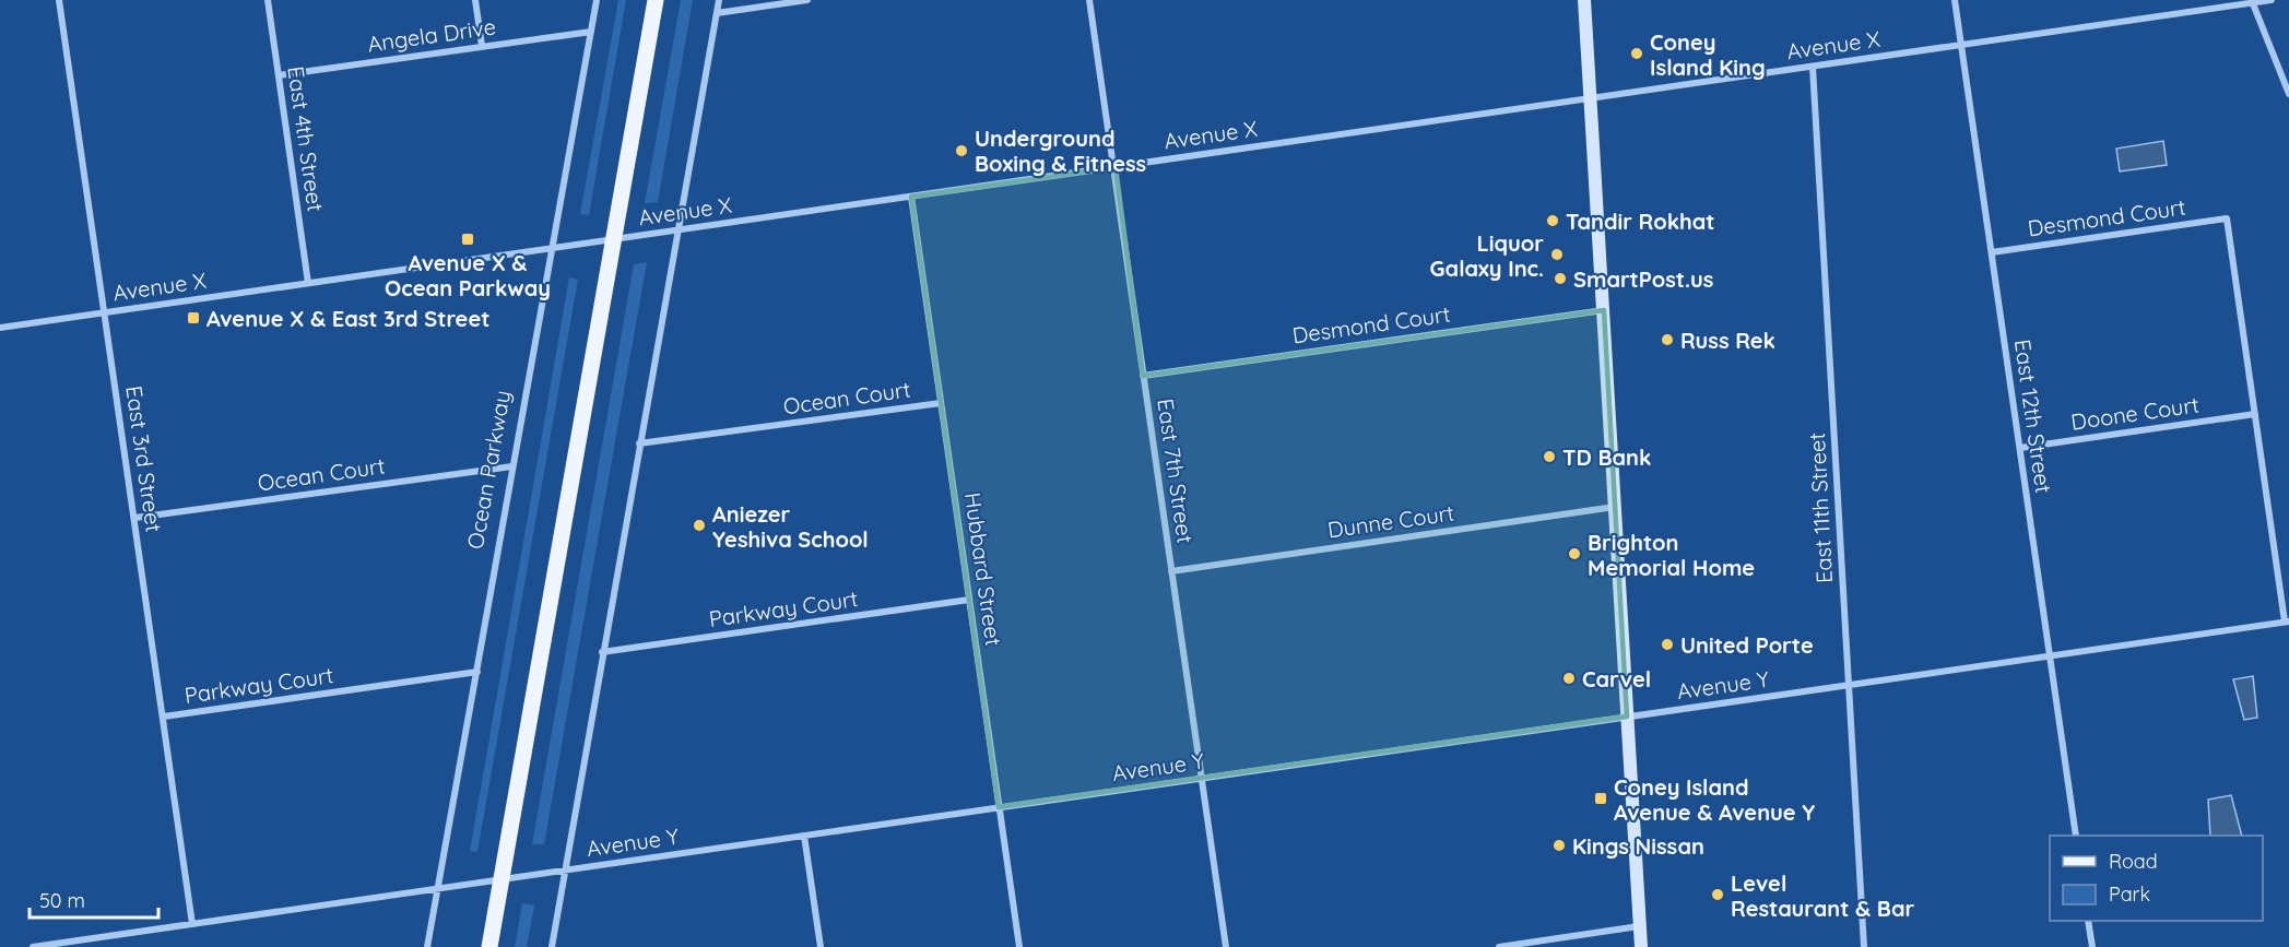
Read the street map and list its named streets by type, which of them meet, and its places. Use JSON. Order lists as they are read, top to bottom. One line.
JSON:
{"streets":{"street":["Angela Drive","Avenue X","East 4th Street","Desmond Court","Ocean Court","Doone Court","East 12th Street","East 3rd Street","Ocean Parkway","East 7th Street","East 11th Street","Dunne Court","Hubbard Street","Parkway Court","Avenue Y"]},"crossings":[["Angela Drive","East 4th Street"],["Angela Drive","Ocean Parkway"],["Avenue X","East 4th Street"],["Avenue X","East 12th Street"],["Avenue X","East 3rd Street"],["Avenue X","Ocean Parkway"],["Avenue X","East 7th Street"],["Avenue X","East 11th Street"],["Avenue X","Hubbard Street"],["Desmond Court","Doone Court"],["Desmond Court","East 12th Street"],["Desmond Court","East 7th Street"],["Ocean Court","East 3rd Street"],["Ocean Court","Ocean Parkway"],["Ocean Court","Hubbard Street"],["Doone Court","East 12th Street"],["East 12th Street","Avenue Y"],["East 3rd Street","Parkway Court"],["East 3rd Street","Avenue Y"],["Ocean Parkway","Parkway Court"],["Ocean Parkway","Avenue Y"],["East 7th Street","Dunne Court"],["East 7th Street","Avenue Y"],["East 11th Street","Avenue Y"],["Hubbard Street","Parkway Court"],["Hubbard Street","Avenue Y"]],"places":{"other":["Coney Island King","Underground Boxing & Fitness","Tandir Rokhat","Liquor Galaxy Inc.","SmartPost.us","Russ Rek","TD Bank","Aniezer Yeshiva School","Brighton Memorial Home","United Porte","Carvel","Kings Nissan","Level Restaurant & Bar"],"transit":["Avenue X & Ocean Parkway","Avenue X & East 3rd Street","Coney Island Avenue & Avenue Y"]},"legend":["Road","Park"],"scale_bar":"50 m"}
